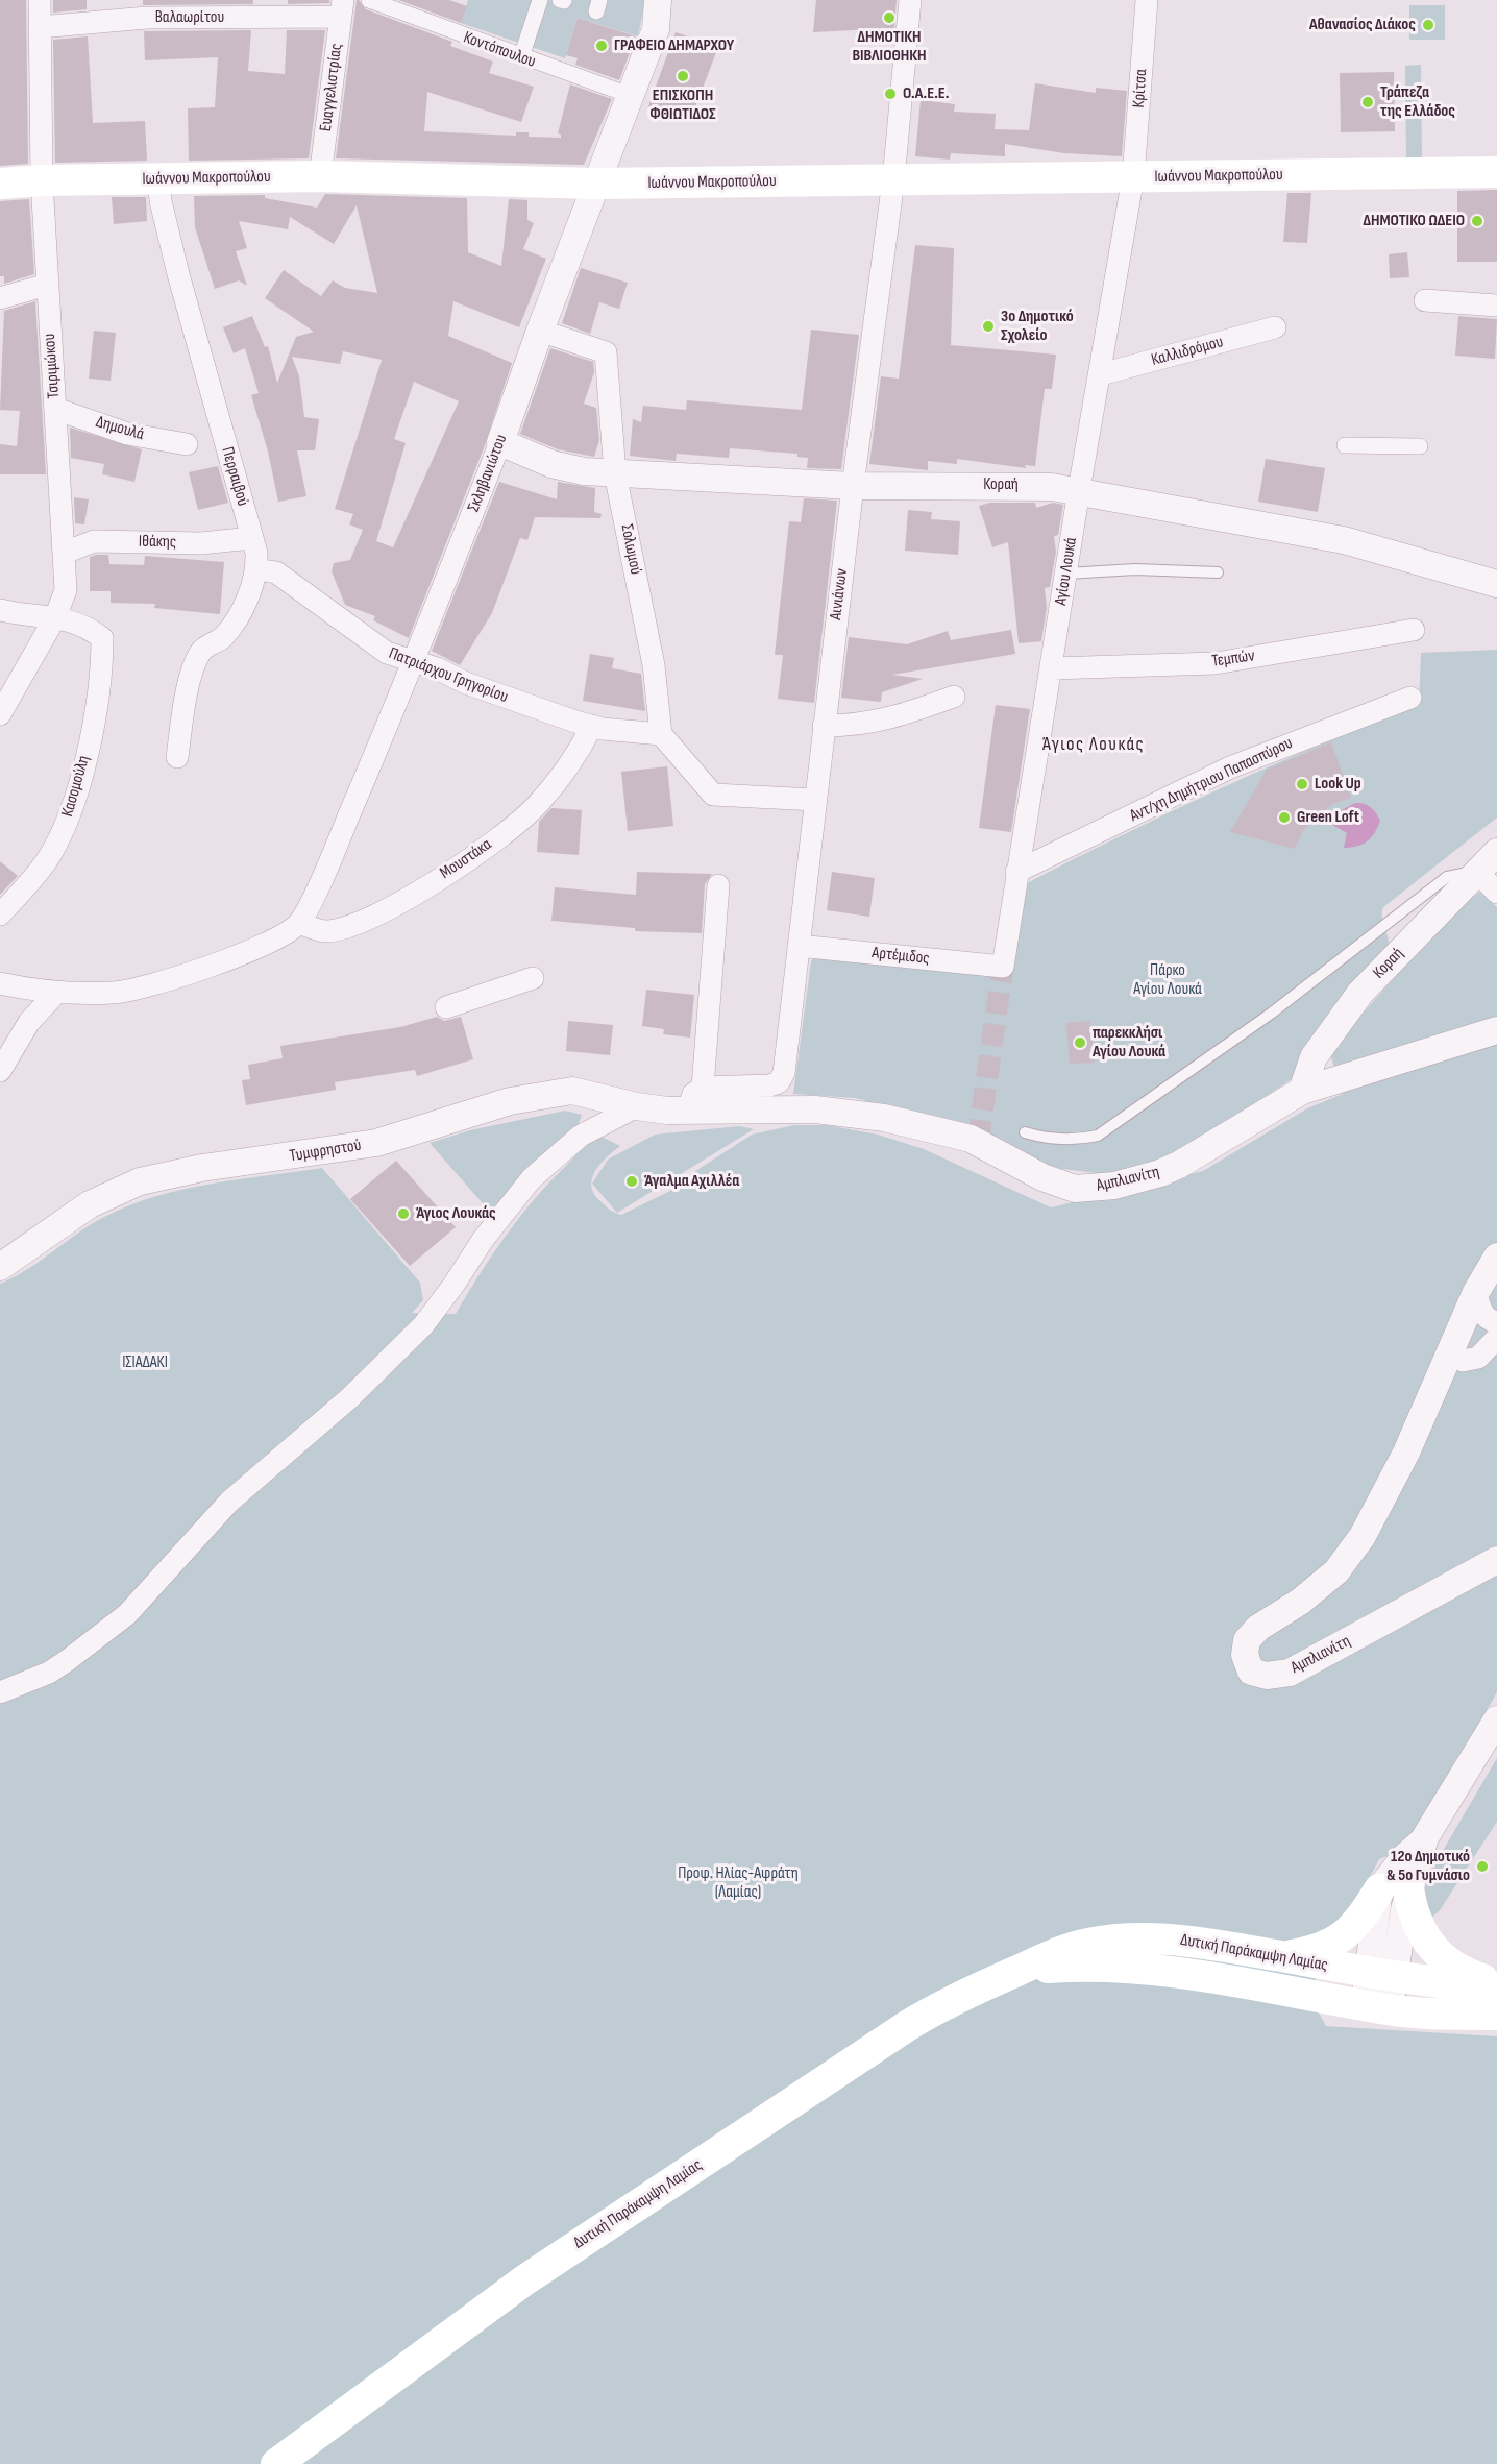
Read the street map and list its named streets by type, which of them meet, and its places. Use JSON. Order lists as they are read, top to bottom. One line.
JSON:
{"streets":{"main road":["Ιωάννου Μακροπούλου","Δυτική Παράκαμψη Λαμίας"],"street":["Βαλαωρίτου","Κοντόπουλου","Ευαγγελιστρίας","Κρίτσα","Καλλιδρόμου","Τσιριμώκου","Δημουλά","Σκληβανιώτου","Περραιβού","Κοραή","Ιθάκης","Σολωμού","Αγίου Λουκά","Αινιάνων","Τεμπών","Πατριάρχου Γρηγορίου","Αντ/χη Δημήτριου Παπασπύρου","Κασομούλη","Μουστάκα","Αρτέμιδος","Τυμφρηστού","Αμπλιανίτη"]},"crossings":[["Βαλαωρίτου","Ευαγγελιστρίας"],["Βαλαωρίτου","Τσιριμώκου"],["Κοντόπουλου","Σκληβανιώτου"],["Ευαγγελιστρίας","Ιωάννου Μακροπούλου"],["Κρίτσα","Ιωάννου Μακροπούλου"],["Κρίτσα","Αγίου Λουκά"],["Ιωάννου Μακροπούλου","Τσιριμώκου"],["Ιωάννου Μακροπούλου","Σκληβανιώτου"],["Ιωάννου Μακροπούλου","Περραιβού"],["Ιωάννου Μακροπούλου","Αγίου Λουκά"],["Ιωάννου Μακροπούλου","Αινιάνων"],["Καλλιδρόμου","Αγίου Λουκά"],["Τσιριμώκου","Δημουλά"],["Τσιριμώκου","Ιθάκης"],["Τσιριμώκου","Κασομούλη"],["Σκληβανιώτου","Κοραή"],["Σκληβανιώτου","Σολωμού"],["Σκληβανιώτου","Πατριάρχου Γρηγορίου"],["Σκληβανιώτου","Μουστάκα"],["Περραιβού","Ιθάκης"],["Περραιβού","Πατριάρχου Γρηγορίου"],["Κοραή","Σολωμού"],["Κοραή","Αγίου Λουκά"],["Κοραή","Αινιάνων"],["Κοραή","Αμπλιανίτη"],["Σολωμού","Πατριάρχου Γρηγορίου"],["Αγίου Λουκά","Τεμπών"],["Αγίου Λουκά","Αντ/χη Δημήτριου Παπασπύρου"],["Αγίου Λουκά","Αρτέμιδος"],["Αινιάνων","Αρτέμιδος"],["Πατριάρχου Γρηγορίου","Μουστάκα"],["Τυμφρηστού","Αμπλιανίτη"]],"districts":["Άγιος Λουκάς"],"parks":["Πάρκο Αγίου Λουκά","ΙΣΙΑΔΑΚΙ","Προφ. Ηλίας-Αφράτη (Λαμίας)"],"places":["ΔΗΜΟΤΙΚΗ ΒΙΒΛΙΟΘΗΚΗ","Αθανασίος Διάκος","ΓΡΑΦΕΙΟ ΔΗΜΑΡΧΟΥ","ΕΠΙΣΚΟΠΗ ΦΘΙΩΤΙΔΟΣ","Ο.Α.Ε.Ε.","Τράπεζα της Ελλάδος","ΔΗΜΟΤΙΚΟ ΩΔΕΙΟ","3ο Δημοτικό Σχολείο","Look Up","Green Loft","παρεκκλήσι Αγίου Λουκά","Άγαλμα Αχιλλέα","Άγιος Λουκάς","12ο Δημοτικό & 5ο Γυμνάσιο"]}
